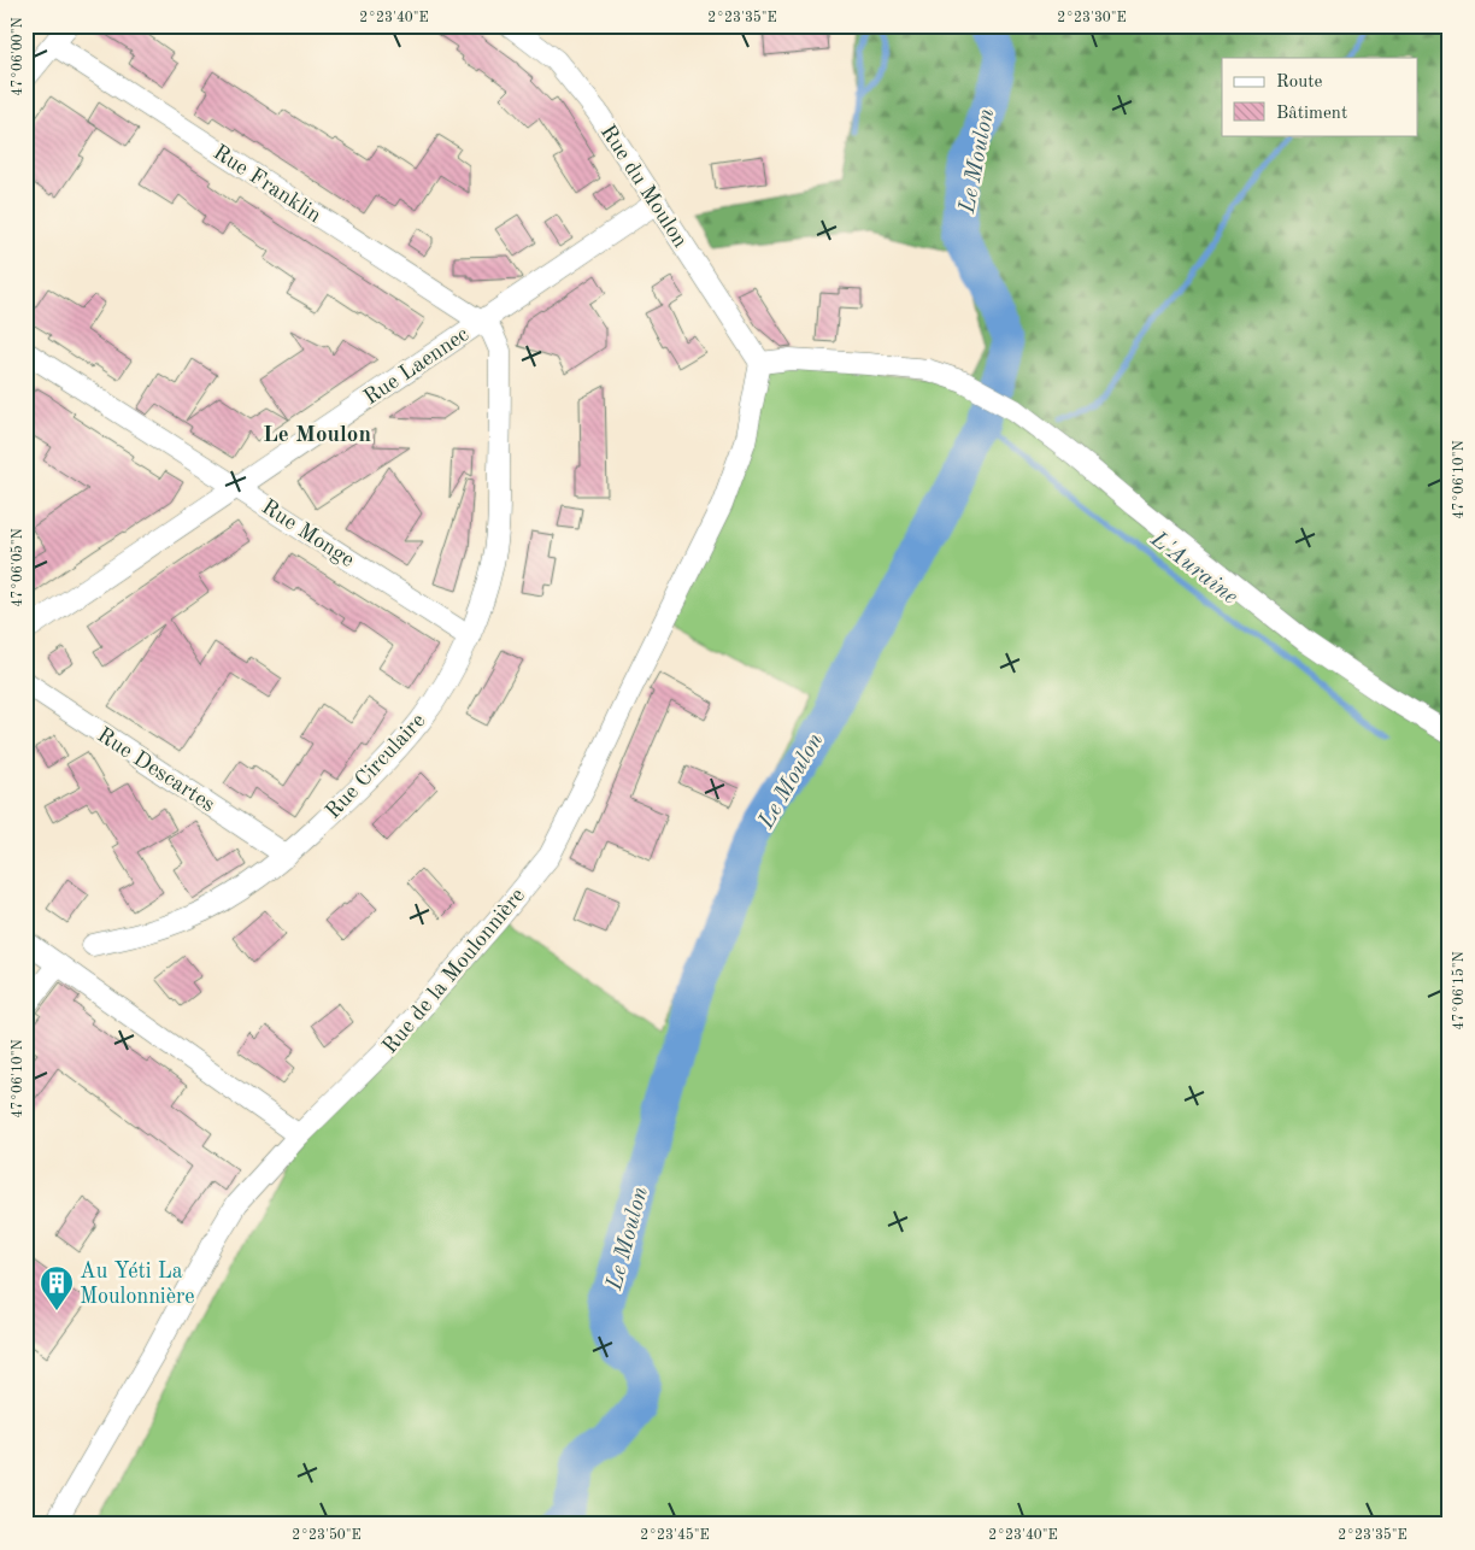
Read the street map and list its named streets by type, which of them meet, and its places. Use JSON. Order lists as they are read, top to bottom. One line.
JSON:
{"streets":{"street":["Rue Franklin","Rue du Moulon","Rue Laennec","Rue Monge","Rue Circulaire","Rue Descartes","Rue de la Moulonnière"]},"crossings":[["Rue Franklin","Rue Laennec"],["Rue Franklin","Rue Circulaire"],["Rue du Moulon","Rue Laennec"],["Rue du Moulon","Rue de la Moulonnière"],["Rue Laennec","Rue Monge"],["Rue Laennec","Rue Circulaire"],["Rue Monge","Rue Circulaire"],["Rue Circulaire","Rue Descartes"]],"districts":["Le Moulon"],"water":["Le Moulon","L'Auraine"],"places":{"building":["Au Yéti La Moulonnière"]},"legend":["Route","Bâtiment"],"coordinates":["2°23'40\"E","2°23'35\"E","2°23'30\"E","47°06'00\"N","47°06'10\"N","47°06'05\"N","47°06'15\"N","2°23'50\"E","2°23'45\"E"]}
